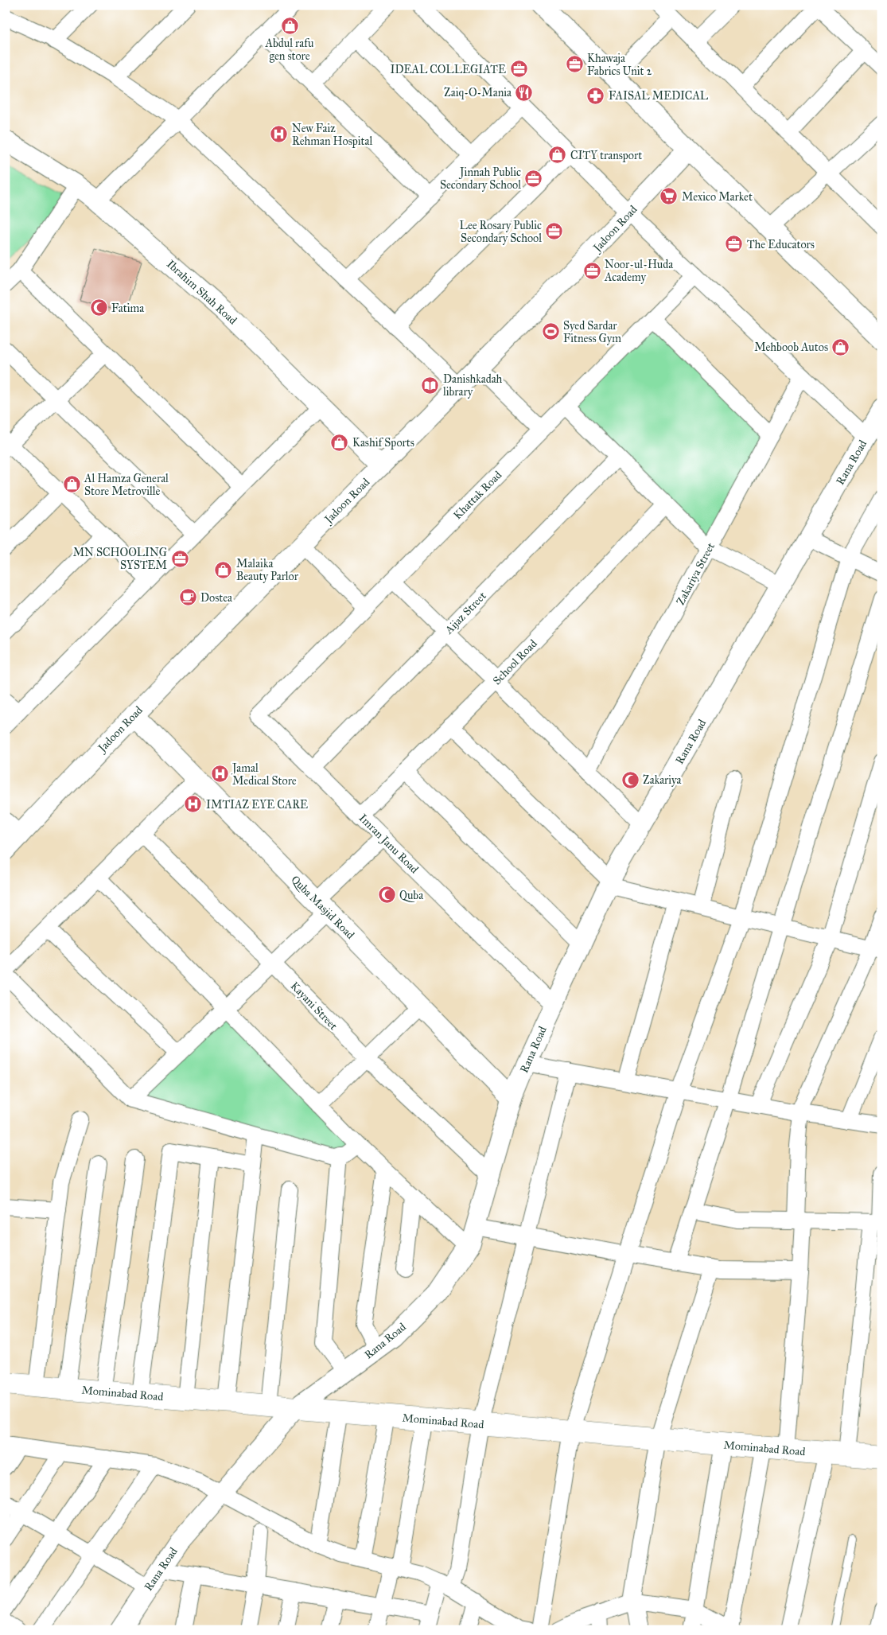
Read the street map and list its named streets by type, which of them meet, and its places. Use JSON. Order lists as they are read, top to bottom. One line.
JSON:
{"streets":{"main road":["Mominabad Road"],"street":["Jadoon Road","Ibrahim Shah Road","Rana Road","Khattak Road","Zakariya Street","Aijaz Street","School Road","Imran Janu Road","Quba Masjid Road","Kayani Street"]},"crossings":[["Jadoon Road","Ibrahim Shah Road"],["Jadoon Road","Quba Masjid Road"],["Rana Road","Imran Janu Road"],["Rana Road","Quba Masjid Road"],["Rana Road","Kayani Street"],["Rana Road","Mominabad Road"],["Khattak Road","Imran Janu Road"],["Aijaz Street","Imran Janu Road"],["School Road","Imran Janu Road"]],"places":{"shop":["Abdul rafu gen store","CITY transport","Mehboob Autos","Kashif Sports","Al Hamza General Store Metroville","Malaika Beauty Parlor"],"office":["Khawaja Fabrics Unit 2","IDEAL COLLEGIATE","Jinnah Public Secondary School","Lee Rosary Public Secondary School","The Educators","Noor-ul-Huda Academy","MN SCHOOLING SYSTEM"],"restaurant":["Zaiq-O-Mania"],"pharmacy":["FAISAL MEDICAL"],"hospital":["New Faiz Rehman Hospital","Jamal Medical Store","IMTIAZ EYE CARE"],"supermarket":["Mexico Market"],"mosque":["Fatima","Zakariya","Quba"],"sports":["Syed Sardar Fitness Gym"],"library":["Danishkadah library"],"cafe":["Dostea"]}}
